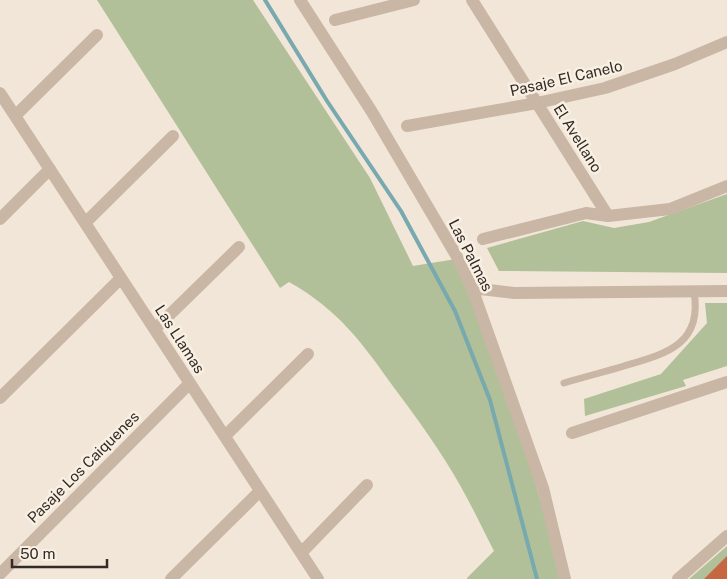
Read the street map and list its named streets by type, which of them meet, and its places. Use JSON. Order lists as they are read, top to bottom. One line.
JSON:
{"streets":{"street":["Pasaje El Canelo","El Avellano","Las Palmas","Las Llamas","Pasaje Los Caiquenes"]},"crossings":[["Pasaje El Canelo","El Avellano"],["Las Llamas","Pasaje Los Caiquenes"]],"scale_bar":"50 m"}
